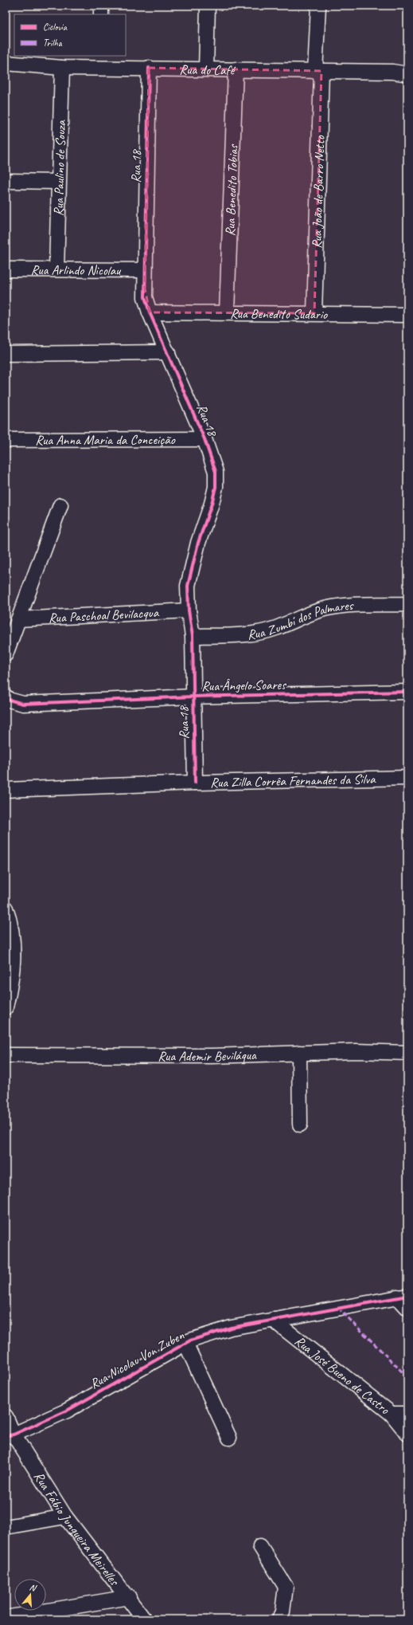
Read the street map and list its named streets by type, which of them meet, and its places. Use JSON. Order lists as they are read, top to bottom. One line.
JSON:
{"streets":{"street":["Rua do Café","Rua 18","Rua Paulino de Souza","Rua Benedito Tobias","Rua João de Barro Netto","Rua Arlindo Nicolau","Rua Benedito Sudario","Rua Anna Maria da Conceição","Rua Paschoal Bevilacqua","Rua Zumbí dos Palmares","Rua Ângelo Soares","Rua Zilla Corrêa Fernandes da Silva","Rua Ademir Beviláqua","Rua Nicolau Von Zuben","Rua José Bueno de Castro","Rua Fábio Junqueira Meirelles"]},"crossings":[["Rua do Café","Rua 18"],["Rua do Café","Rua Paulino de Souza"],["Rua do Café","Rua Benedito Tobias"],["Rua do Café","Rua João de Barro Netto"],["Rua 18","Rua Arlindo Nicolau"],["Rua 18","Rua Benedito Sudario"],["Rua 18","Rua Anna Maria da Conceição"],["Rua 18","Rua Paschoal Bevilacqua"],["Rua 18","Rua Zumbí dos Palmares"],["Rua 18","Rua Ângelo Soares"],["Rua 18","Rua Zilla Corrêa Fernandes da Silva"],["Rua Paulino de Souza","Rua Arlindo Nicolau"],["Rua Benedito Tobias","Rua Benedito Sudario"],["Rua João de Barro Netto","Rua Benedito Sudario"],["Rua Nicolau Von Zuben","Rua José Bueno de Castro"],["Rua Nicolau Von Zuben","Rua Fábio Junqueira Meirelles"]],"legend":["Ciclovia","Trilha"],"north":"top"}
